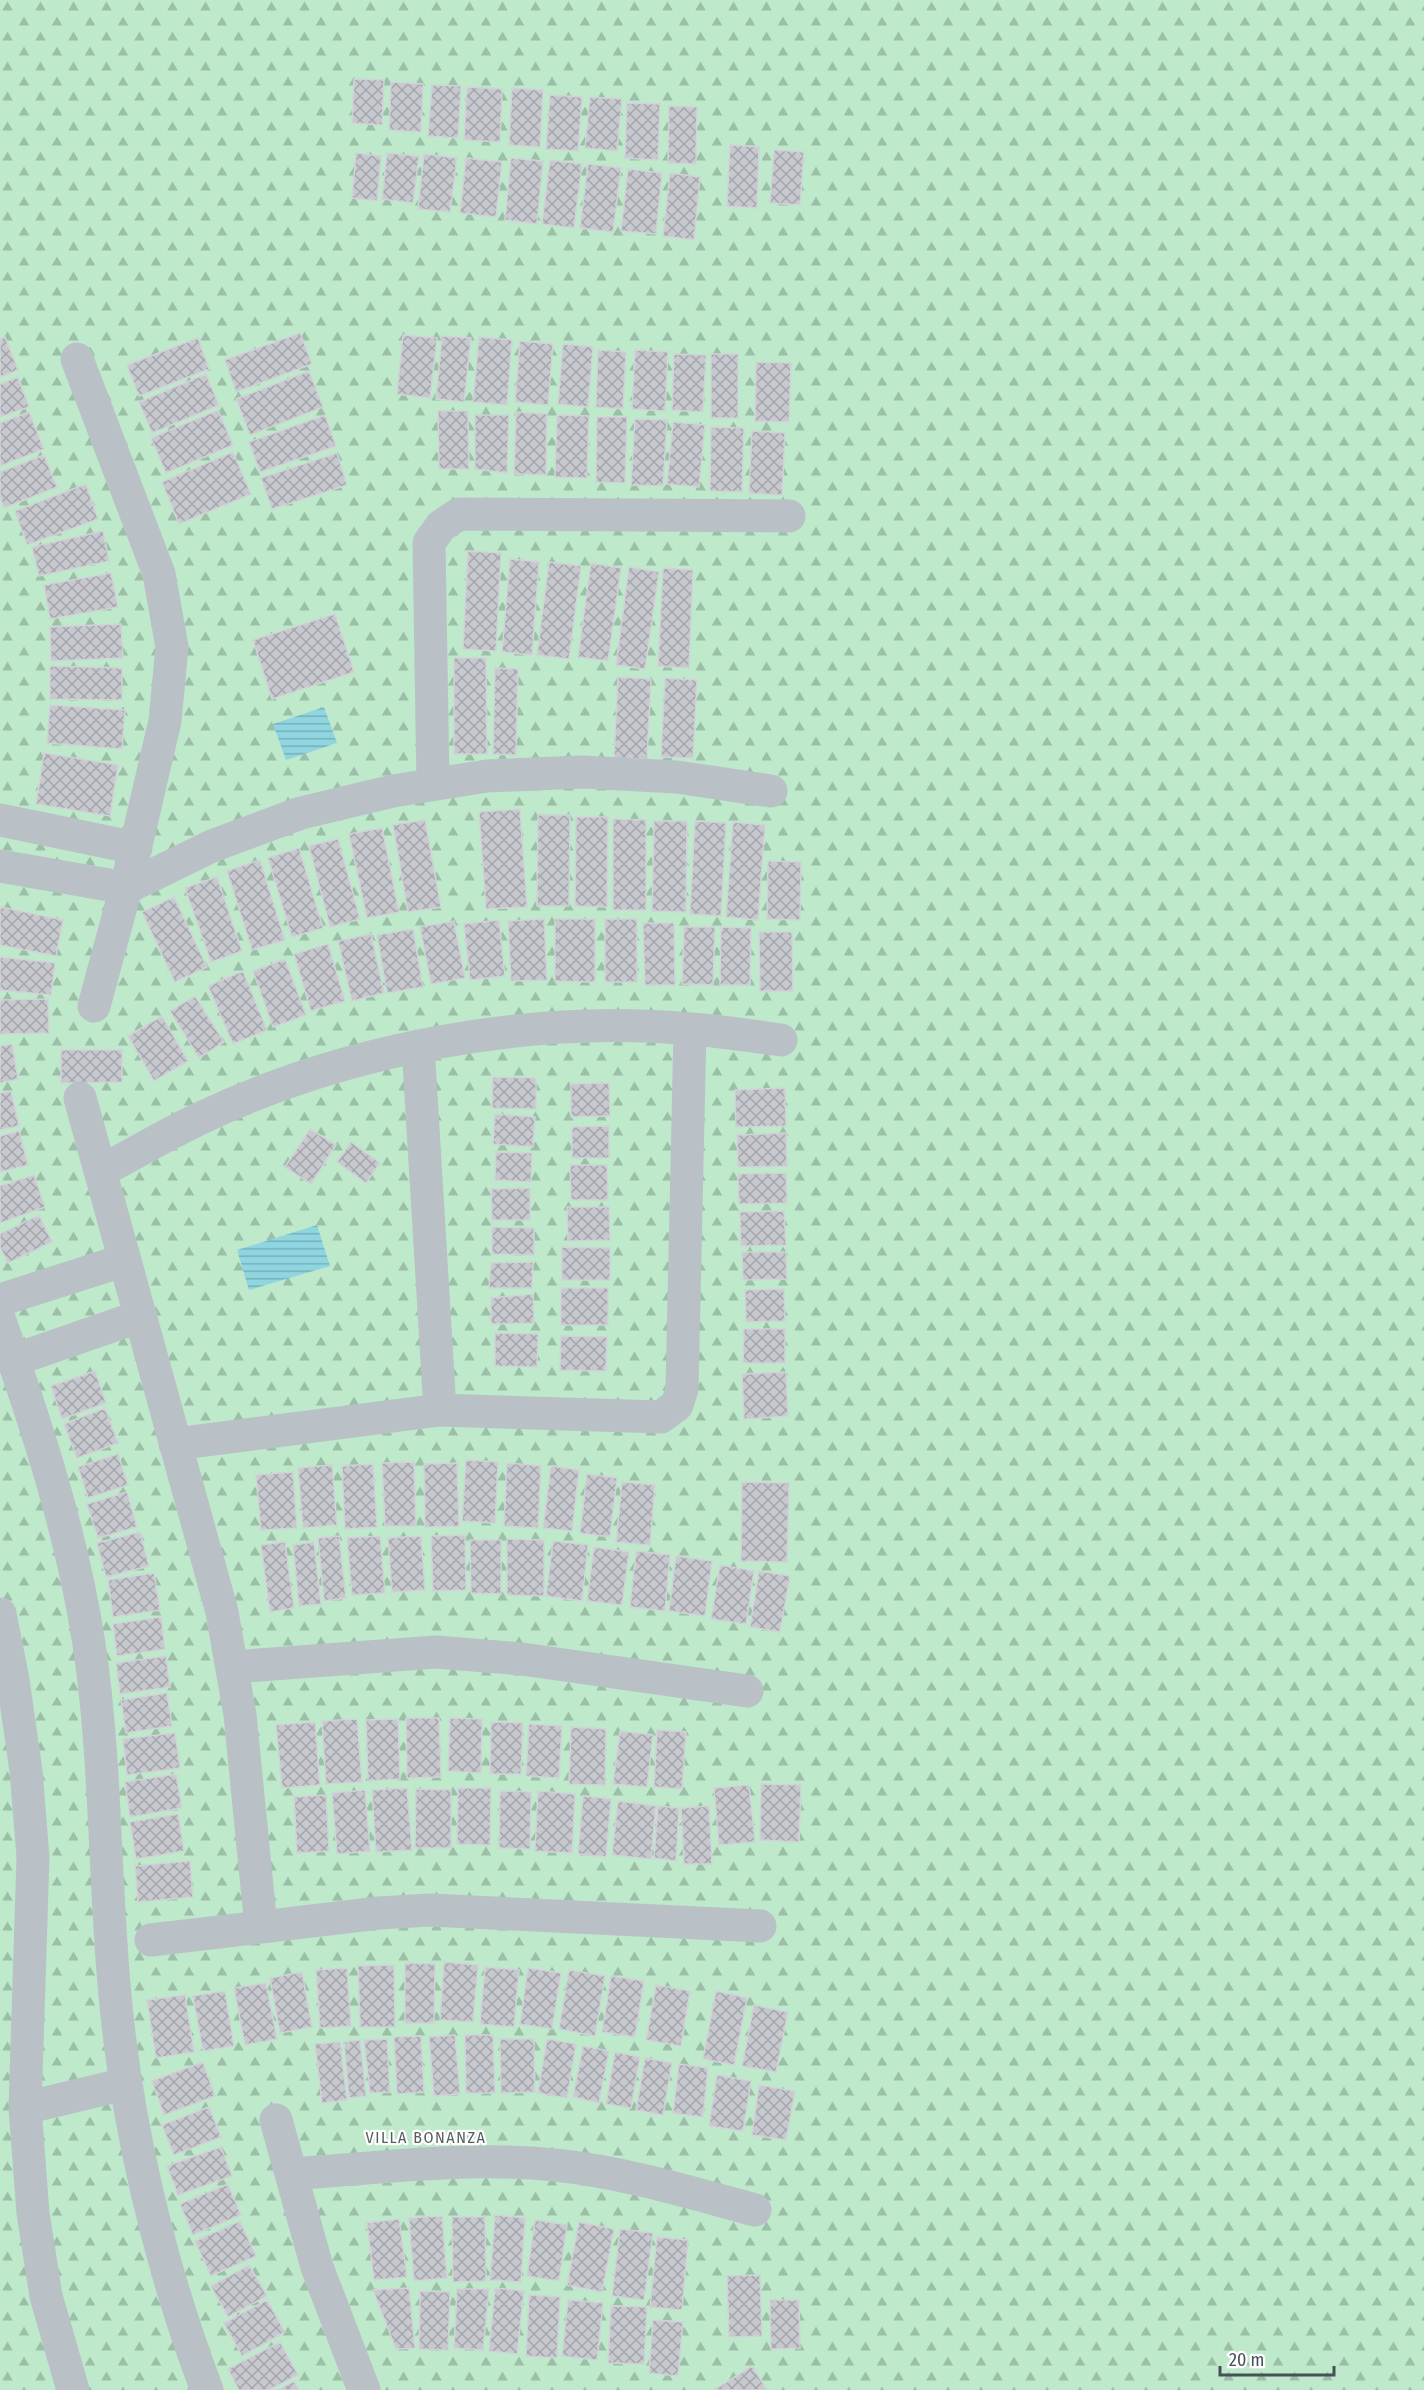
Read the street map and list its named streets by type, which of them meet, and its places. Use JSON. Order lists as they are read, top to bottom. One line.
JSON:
{"districts":["VILLA BONANZA"],"scale_bar":"20 m"}
